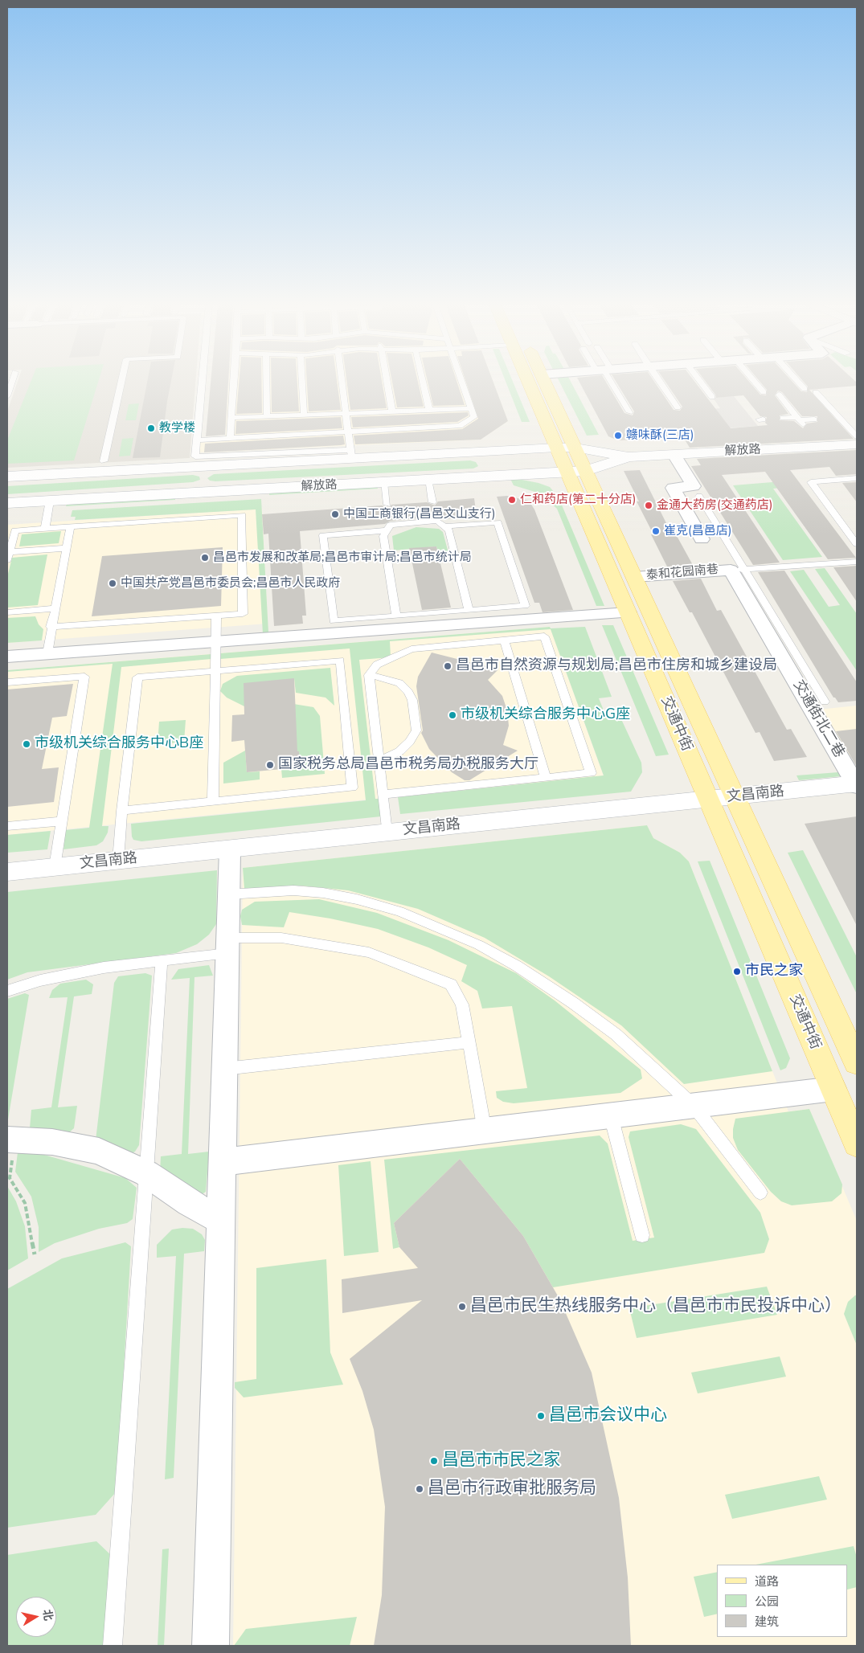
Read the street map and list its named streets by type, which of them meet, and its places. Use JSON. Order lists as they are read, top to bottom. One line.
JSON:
{"streets":{"main road":["交通中街"],"street":["解放路","泰和花园南巷","交通街北二巷","文昌南路"]},"crossings":[["解放路","交通中街"],["泰和花园南巷","交通街北二巷"],["泰和花园南巷","交通中街"],["交通街北二巷","文昌南路"],["交通中街","文昌南路"]],"places":["教学楼","赣味酥(三店)","仁和药店(第二十分店)","金通大药房(交通药店)","中国工商银行(昌邑文山支行)","崔克(昌邑店)","昌邑市发展和改革局;昌邑市审计局;昌邑市统计局","中国共产党昌邑市委员会;昌邑市人民政府","昌邑市自然资源与规划局;昌邑市住房和城乡建设局","市级机关综合服务中心G座","市级机关综合服务中心B座","国家税务总局昌邑市税务局办税服务大厅","市民之家","昌邑市民生热线服务中心（昌邑市市民投诉中心）","昌邑市会议中心","昌邑市市民之家","昌邑市行政审批服务局"],"legend":["道路","公园","建筑"],"north":"right"}
